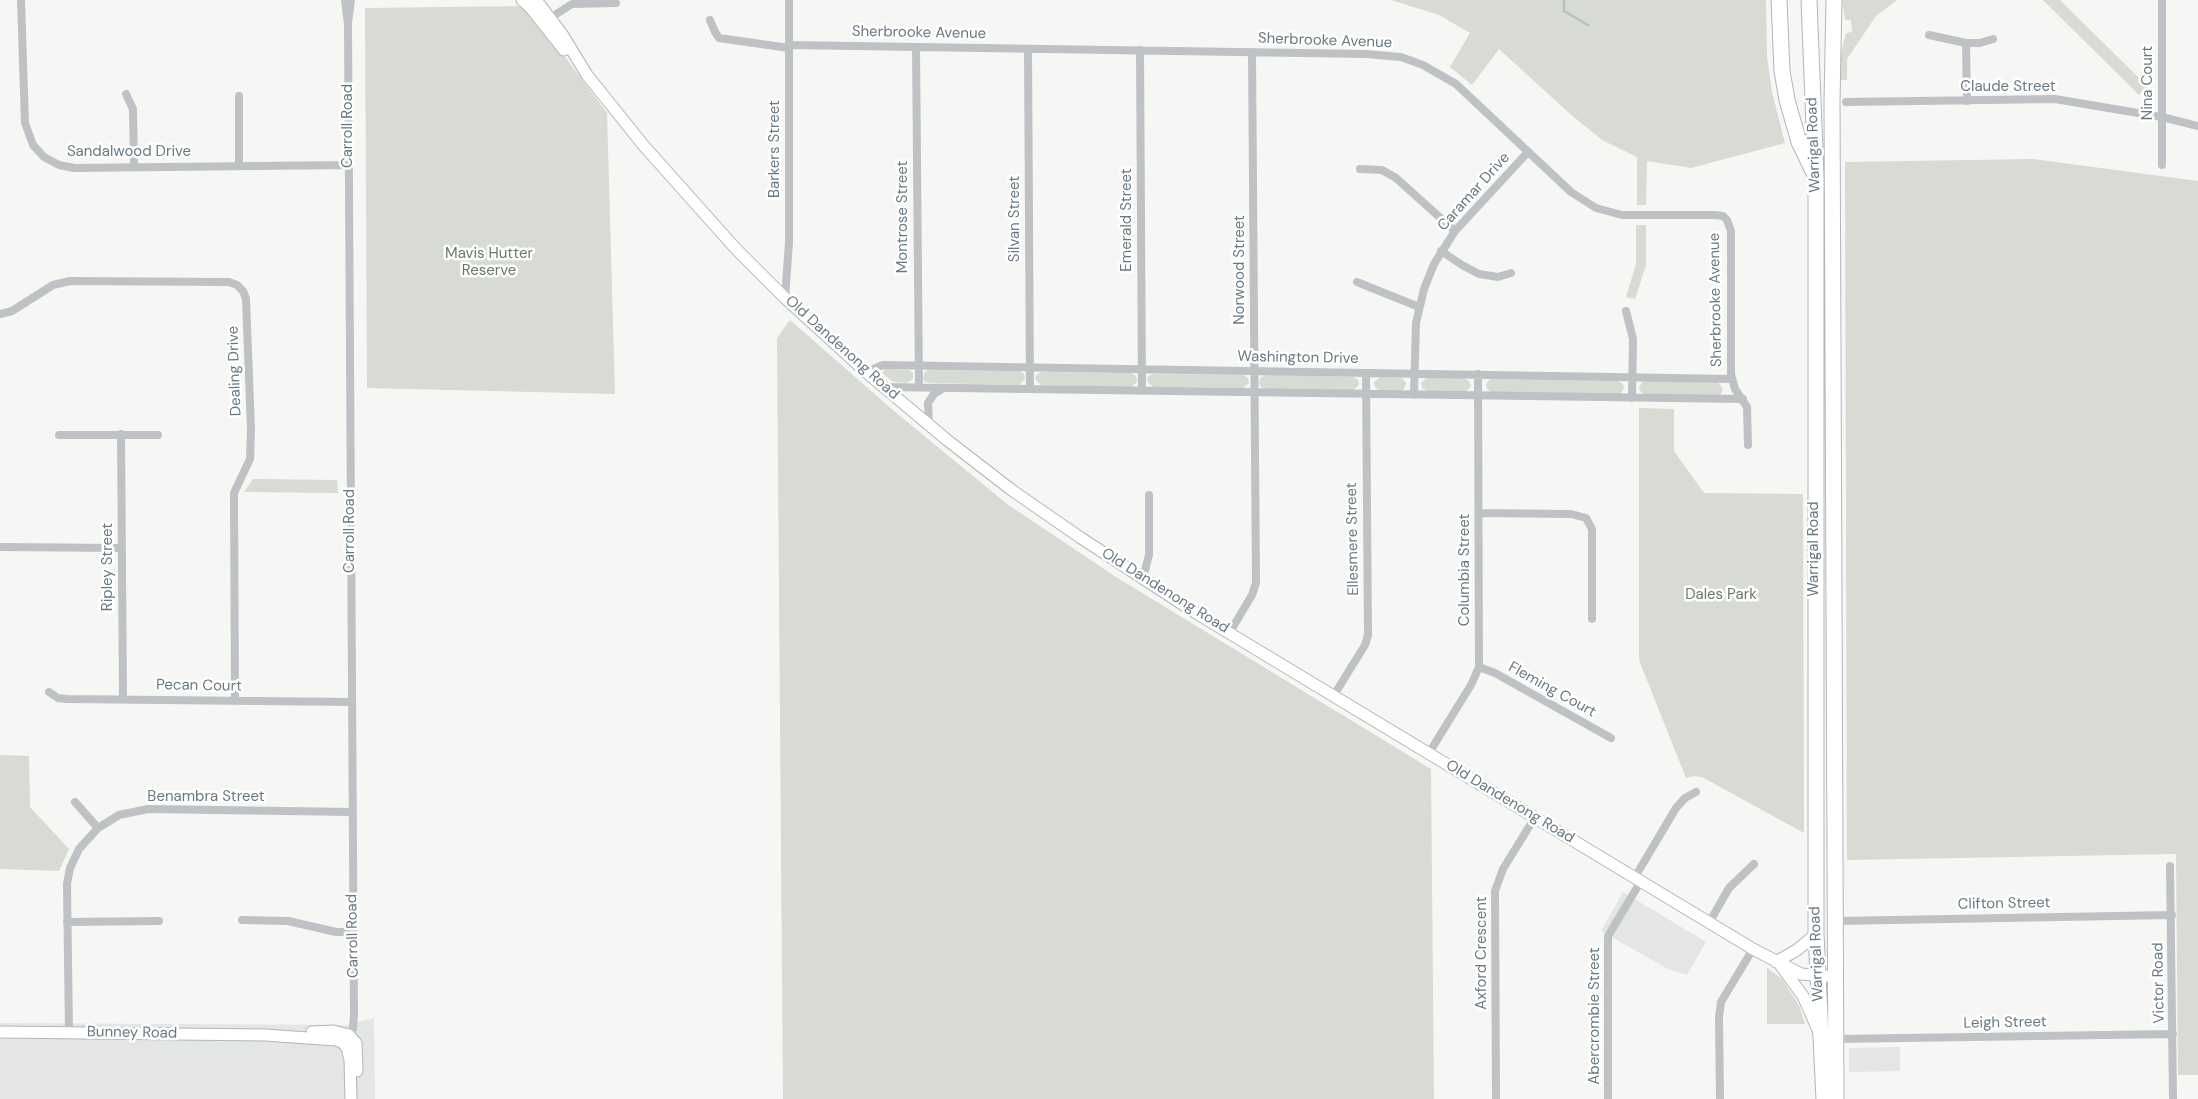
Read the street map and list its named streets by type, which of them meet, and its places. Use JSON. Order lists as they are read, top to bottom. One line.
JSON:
{"streets":{"highway":["Warrigal Road"],"main road":["Carroll Road","Old Dandenong Road","Bunney Road"],"street":["Sherbrooke Avenue","Nina Court","Claude Street","Barkers Street","Sandalwood Drive","Caramar Drive","Montrose Street","Silvan Street","Emerald Street","Norwood Street","Washington Drive","Dealing Drive","Ellesmere Street","Ripley Street","Columbia Street","Pecan Court","Fleming Court","Benambra Street","Clifton Street","Axford Crescent","Victor Road","Abercrombie Street","Leigh Street"]},"crossings":[["Sherbrooke Avenue","Barkers Street"],["Sherbrooke Avenue","Caramar Drive"],["Sherbrooke Avenue","Montrose Street"],["Sherbrooke Avenue","Silvan Street"],["Sherbrooke Avenue","Emerald Street"],["Sherbrooke Avenue","Norwood Street"],["Sherbrooke Avenue","Washington Drive"],["Nina Court","Claude Street"],["Carroll Road","Sandalwood Drive"],["Carroll Road","Pecan Court"],["Carroll Road","Benambra Street"],["Carroll Road","Bunney Road"],["Warrigal Road","Old Dandenong Road"],["Warrigal Road","Clifton Street"],["Warrigal Road","Leigh Street"],["Barkers Street","Old Dandenong Road"],["Caramar Drive","Washington Drive"],["Montrose Street","Washington Drive"],["Silvan Street","Washington Drive"],["Emerald Street","Washington Drive"],["Norwood Street","Old Dandenong Road"],["Norwood Street","Washington Drive"],["Old Dandenong Road","Washington Drive"],["Old Dandenong Road","Ellesmere Street"],["Old Dandenong Road","Columbia Street"],["Old Dandenong Road","Axford Crescent"],["Old Dandenong Road","Abercrombie Street"],["Washington Drive","Ellesmere Street"],["Washington Drive","Columbia Street"],["Dealing Drive","Pecan Court"],["Ripley Street","Pecan Court"],["Columbia Street","Fleming Court"],["Benambra Street","Bunney Road"],["Clifton Street","Victor Road"],["Victor Road","Leigh Street"]],"parks":["Mavis Hutter Reserve","Dales Park"]}
